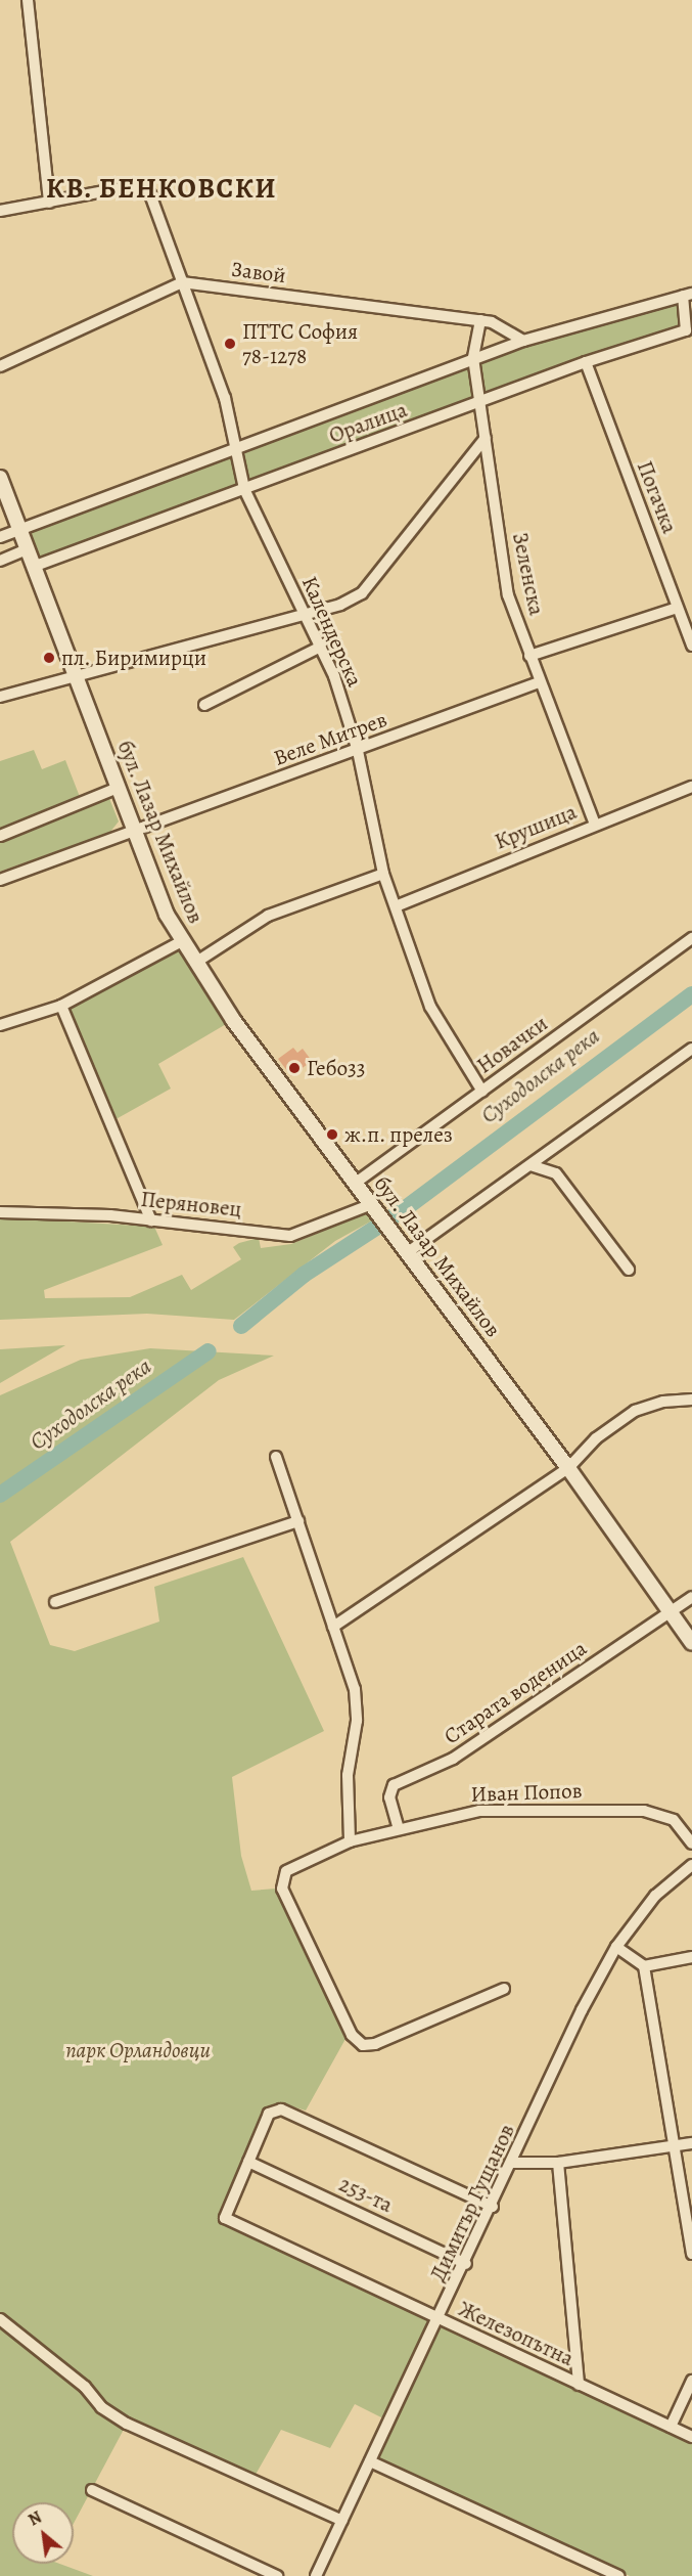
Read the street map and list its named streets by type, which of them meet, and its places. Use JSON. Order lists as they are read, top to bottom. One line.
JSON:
{"streets":{"street":["Завой","Оралица","Погачка","Зеленска","Календерска","Веле Митрев","Крушица","бул. Лазар Михайлов","Новачки","Перяновец","Старата воденица","Иван Попов","253-та","Димитър Гущанов","Железопътна"]},"crossings":[["Завой","Оралица"],["Завой","Зеленска"],["Завой","Календерска"],["Оралица","Погачка"],["Оралица","Зеленска"],["Оралица","Календерска"],["Оралица","бул. Лазар Михайлов"],["Зеленска","Веле Митрев"],["Зеленска","Крушица"],["Календерска","Веле Митрев"],["Календерска","Крушица"],["Календерска","Новачки"],["Веле Митрев","бул. Лазар Михайлов"],["бул. Лазар Михайлов","Новачки"],["бул. Лазар Михайлов","Перяновец"],["бул. Лазар Михайлов","Старата воденица"],["Старата воденица","Иван Попов"],["253-та","Димитър Гущанов"],["253-та","Железопътна"],["Димитър Гущанов","Железопътна"]],"districts":["КВ. БЕНКОВСКИ"],"water":["Суходолска река"],"parks":["парк Орландовци"],"places":["ПТТС София 78-1278","пл. Биримирци","Гебо33","ж.п. прелез"],"north":"top left"}
